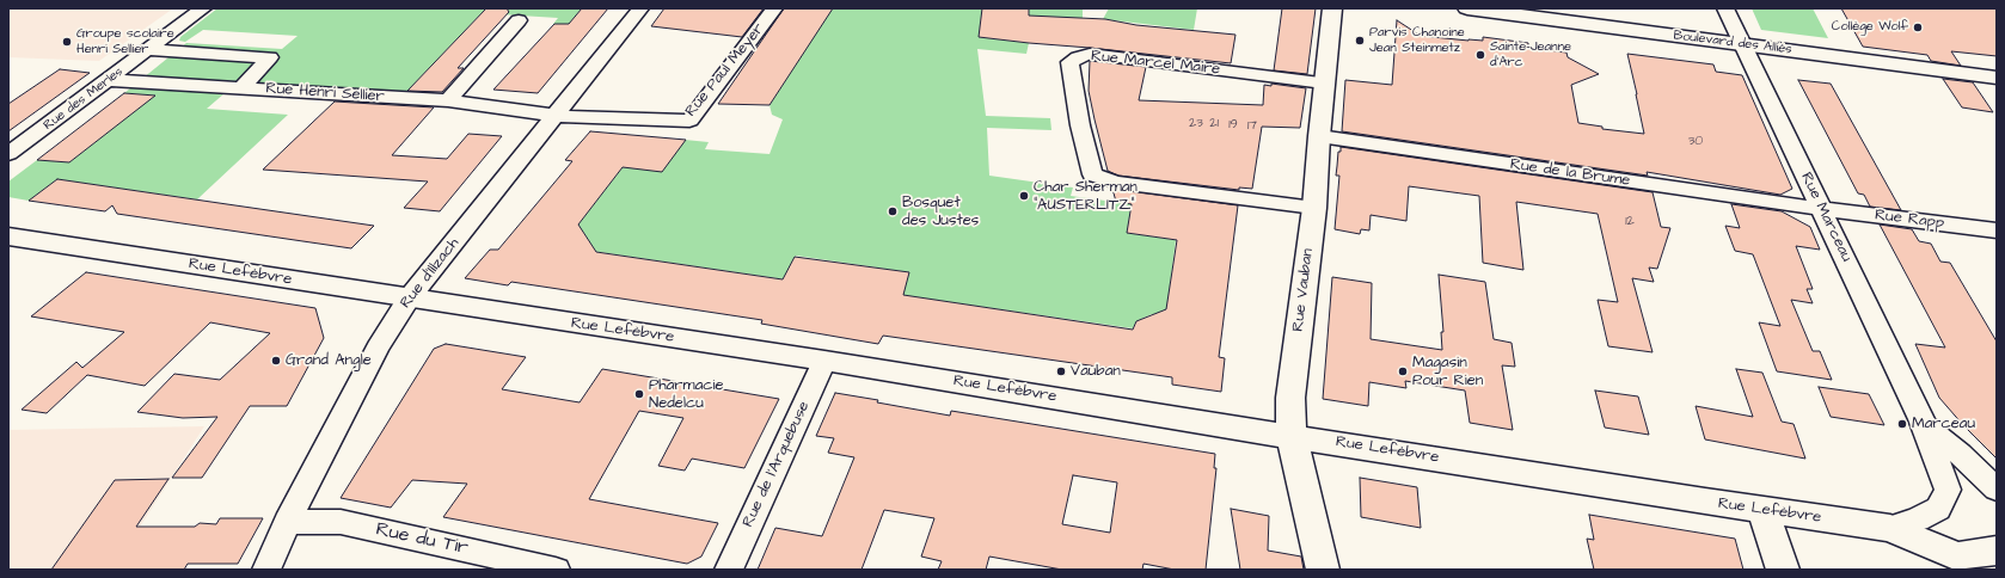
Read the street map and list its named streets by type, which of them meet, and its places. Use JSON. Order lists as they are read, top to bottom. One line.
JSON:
{"streets":{"main road":["Boulevard des Alliés","Rue Lefèbvre","Rue Vauban"],"street":["Rue Marcel Maire","Rue Paul Meyer","Rue Henri Sellier","Rue des Merles","Rue de la Brume","Rue Marceau","Rue Rapp","Rue d'Illzach","Rue de l'Arquebuse","Rue du Tir"]},"crossings":[["Boulevard des Alliés","Rue Marceau"],["Rue Marcel Maire","Rue Vauban"],["Rue Paul Meyer","Rue Henri Sellier"],["Rue Paul Meyer","Rue d'Illzach"],["Rue Henri Sellier","Rue des Merles"],["Rue Henri Sellier","Rue d'Illzach"],["Rue de la Brume","Rue Marceau"],["Rue de la Brume","Rue Rapp"],["Rue de la Brume","Rue Vauban"],["Rue Marceau","Rue Rapp"],["Rue Marceau","Rue Lefèbvre"],["Rue Lefèbvre","Rue d'Illzach"],["Rue Lefèbvre","Rue Vauban"],["Rue Lefèbvre","Rue de l'Arquebuse"],["Rue d'Illzach","Rue du Tir"]],"places":["Collège Wolf","Parvis Chanoine Jean Steinmetz","Groupe scolaire Henri Sellier","Sainte-Jeanne d'Arc","Char Sherman \"AUSTERLITZ\"","Bosquet des Justes","Grand Angle","Vauban","Magasin Pour Rien","Pharmacie Nedelcu","Marceau"],"house_numbers":["23","21","19","17","30","12"]}
